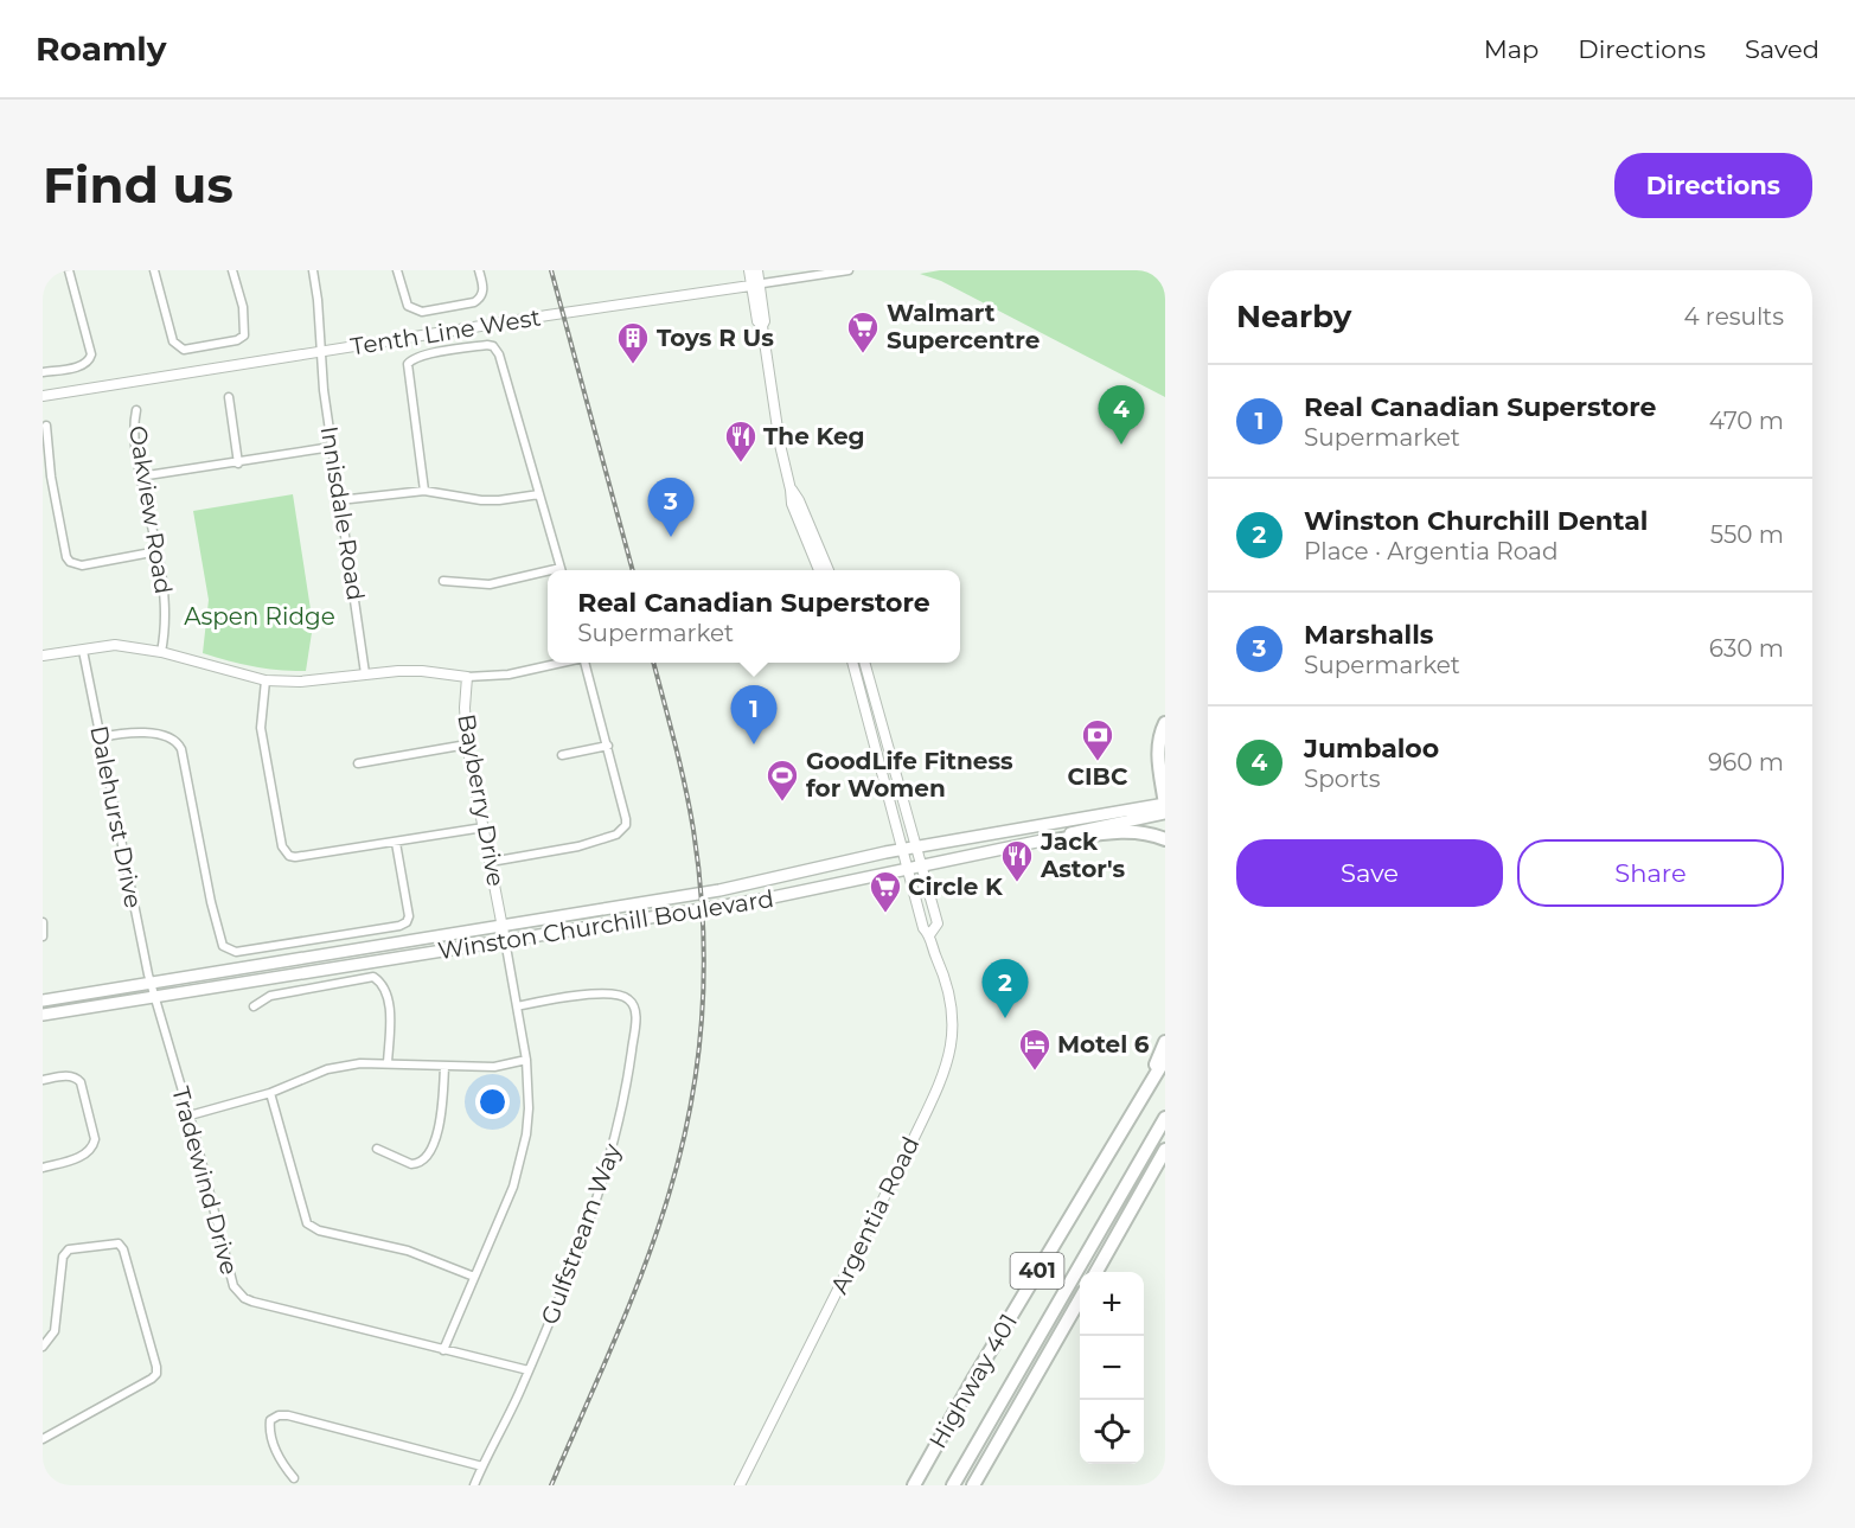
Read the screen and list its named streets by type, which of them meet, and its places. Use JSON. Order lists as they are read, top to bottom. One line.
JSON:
{"streets":{"highway":["401","Highway 401"],"main road":["Winston Churchill Boulevard"],"street":["Tenth Line West","Oakview Road","Innisdale Road","Bayberry Drive","Dalehurst Drive","Tradewind Drive","Argentia Road","Gulfstream Way"]},"crossings":[["Tenth Line West","Innisdale Road"],["Bayberry Drive","Winston Churchill Boulevard"],["Dalehurst Drive","Winston Churchill Boulevard"],["Dalehurst Drive","Tradewind Drive"],["Winston Churchill Boulevard","Tradewind Drive"],["Winston Churchill Boulevard","Argentia Road"],["Tradewind Drive","Gulfstream Way"]],"parks":["Aspen Ridge"],"places":{"supermarket":["Walmart Supercentre","Circle K"],"building":["Toys R Us"],"restaurant":["The Keg","Jack Astor's"],"bank":["CIBC"],"sports":["GoodLife Fitness for Women"],"hotel":["Motel 6"]},"page":{"header":"Roamly","nav":["Map","Directions","Saved"],"buttons":["Directions",["Save","Share"]],"title":"Find us","heading":["Nearby","4 results"],"list":[{"mark":"1","name":"Real Canadian Superstore","note":"Supermarket","value":"470 m"},{"mark":"2","name":"Winston Churchill Dental","note":"Place · Argentia Road","value":"550 m"},{"mark":"3","name":"Marshalls","note":"Supermarket","value":"630 m"},{"mark":"4","name":"Jumbaloo","note":"Sports","value":"960 m"}],"pins":["4","3","1","2"],"popup":["Real Canadian Superstore","Supermarket"],"map_buttons":["+","−"]}}
